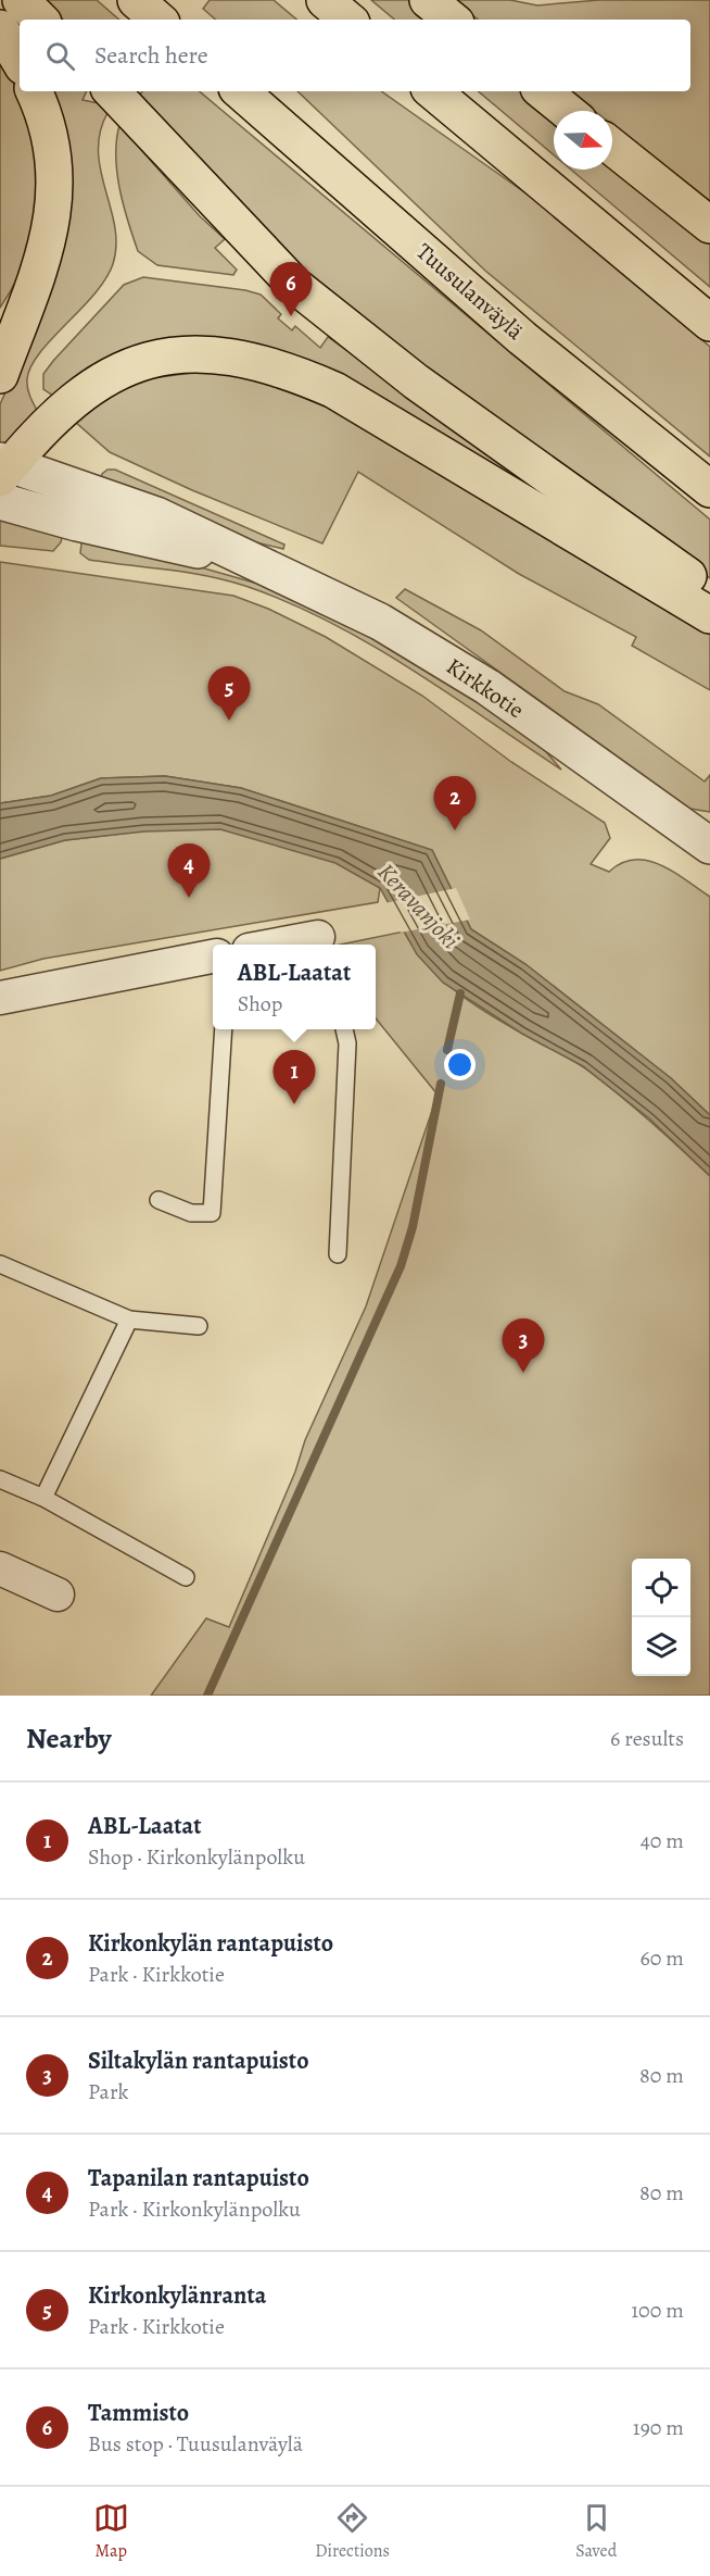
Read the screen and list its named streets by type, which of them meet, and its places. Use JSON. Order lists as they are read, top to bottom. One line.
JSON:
{"streets":{"highway":["Tuusulanväylä"],"street":["Kirkkotie"]},"water":["Keravanjoki"],"north":"right","page":{"search":"Search here","pins":["6","5","2","4","1","3"],"popup":["ABL-Laatat","Shop"],"heading":["Nearby","6 results"],"list":[{"mark":"1","name":"ABL-Laatat","note":"Shop · Kirkonkylänpolku","value":"40 m"},{"mark":"2","name":"Kirkonkylän rantapuisto","note":"Park · Kirkkotie","value":"60 m"},{"mark":"3","name":"Siltakylän rantapuisto","note":"Park","value":"80 m"},{"mark":"4","name":"Tapanilan rantapuisto","note":"Park · Kirkonkylänpolku","value":"80 m"},{"mark":"5","name":"Kirkonkylänranta","note":"Park · Kirkkotie","value":"100 m"},{"mark":"6","name":"Tammisto","note":"Bus stop · Tuusulanväylä","value":"190 m"}],"nav":["Map","Directions","Saved"]}}
